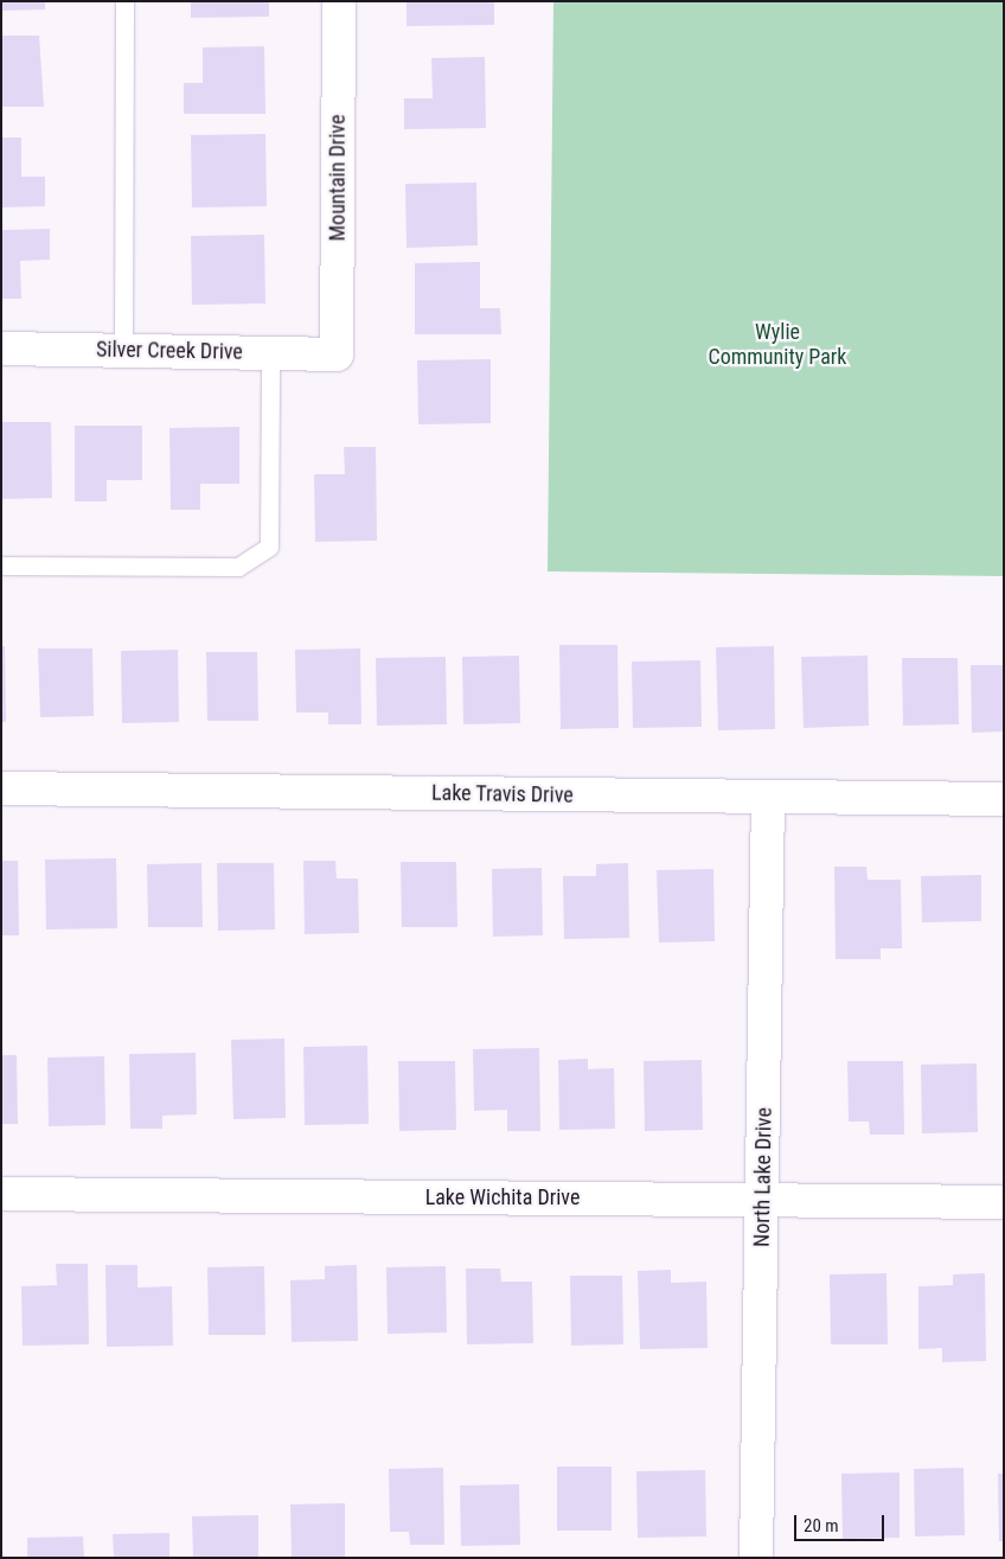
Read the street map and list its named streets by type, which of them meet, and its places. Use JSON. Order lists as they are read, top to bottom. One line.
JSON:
{"streets":{"street":["Mountain Drive","Silver Creek Drive","Lake Travis Drive","North Lake Drive","Lake Wichita Drive"]},"crossings":[["Mountain Drive","Silver Creek Drive"],["Lake Travis Drive","North Lake Drive"],["North Lake Drive","Lake Wichita Drive"]],"parks":["Wylie Community Park"],"scale_bar":"20 m"}
